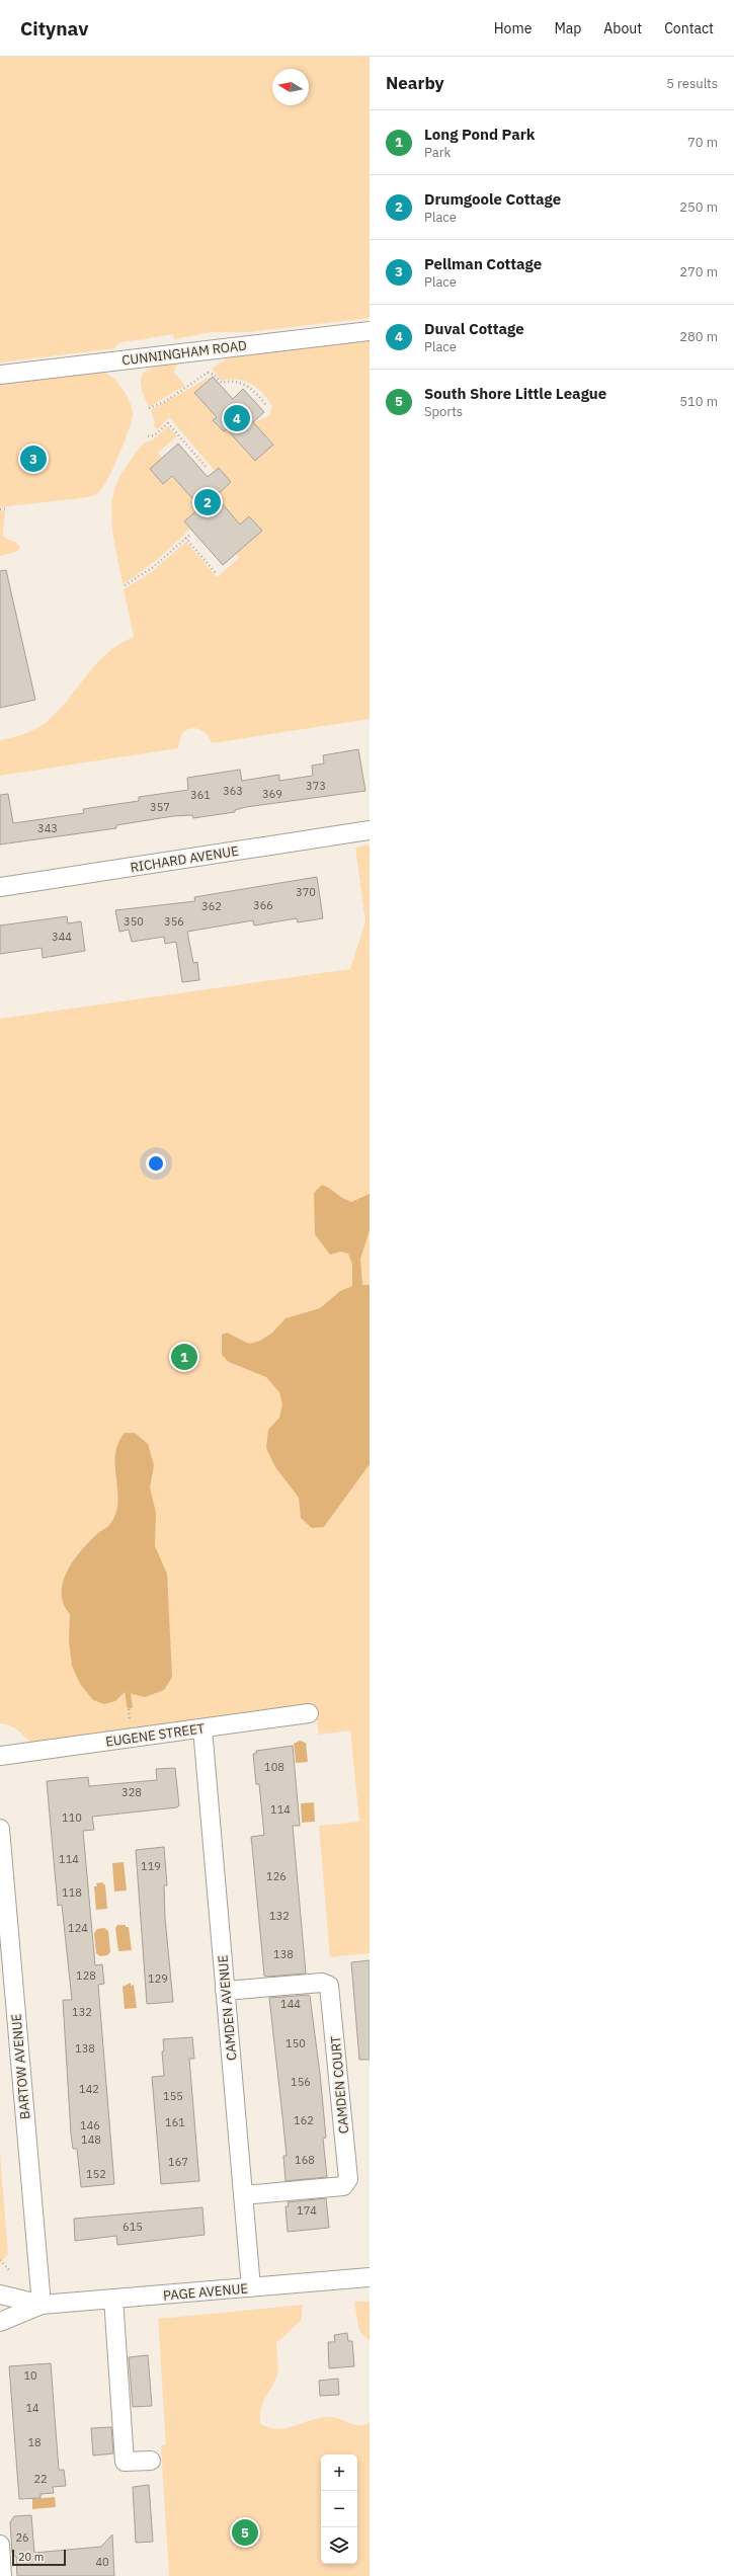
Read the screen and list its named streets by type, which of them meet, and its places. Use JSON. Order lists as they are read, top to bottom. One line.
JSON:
{"streets":{"street":["CUNNINGHAM ROAD","RICHARD AVENUE","EUGENE STREET","CAMDEN AVENUE","BARTOW AVENUE","CAMDEN COURT","PAGE AVENUE"]},"crossings":[["EUGENE STREET","CAMDEN AVENUE"],["CAMDEN AVENUE","CAMDEN COURT"],["CAMDEN AVENUE","PAGE AVENUE"],["BARTOW AVENUE","PAGE AVENUE"]],"house_numbers":["373","363","369","361","357","343","370","366","362","350","356","344","108","328","114","110","114","119","126","118","132","124","138","128","129","144","132","150","138","156","142","155","162","161","146","148","168","167","152","174","615","10","14","18","22","26","40"],"scale_bar":"20 m","north":"left","page":{"header":"Citynav","nav":["Home","Map","About","Contact"],"heading":["Nearby","5 results"],"list":[{"mark":"1","name":"Long Pond Park","note":"Park","value":"70 m"},{"mark":"2","name":"Drumgoole Cottage","note":"Place","value":"250 m"},{"mark":"3","name":"Pellman Cottage","note":"Place","value":"270 m"},{"mark":"4","name":"Duval Cottage","note":"Place","value":"280 m"},{"mark":"5","name":"South Shore Little League","note":"Sports","value":"510 m"}],"pins":["4","3","2","1","5"],"map_buttons":["+","−"],"scale":"20 m"}}
